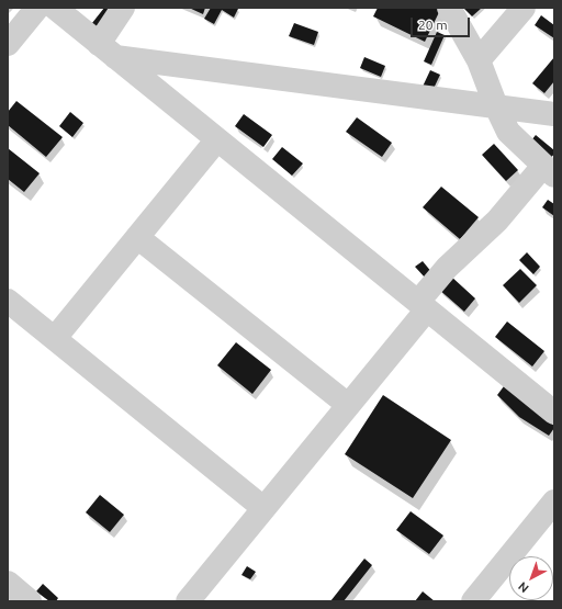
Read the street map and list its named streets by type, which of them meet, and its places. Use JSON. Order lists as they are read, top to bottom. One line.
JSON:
{"scale_bar":"20 m","north":"bottom left"}
